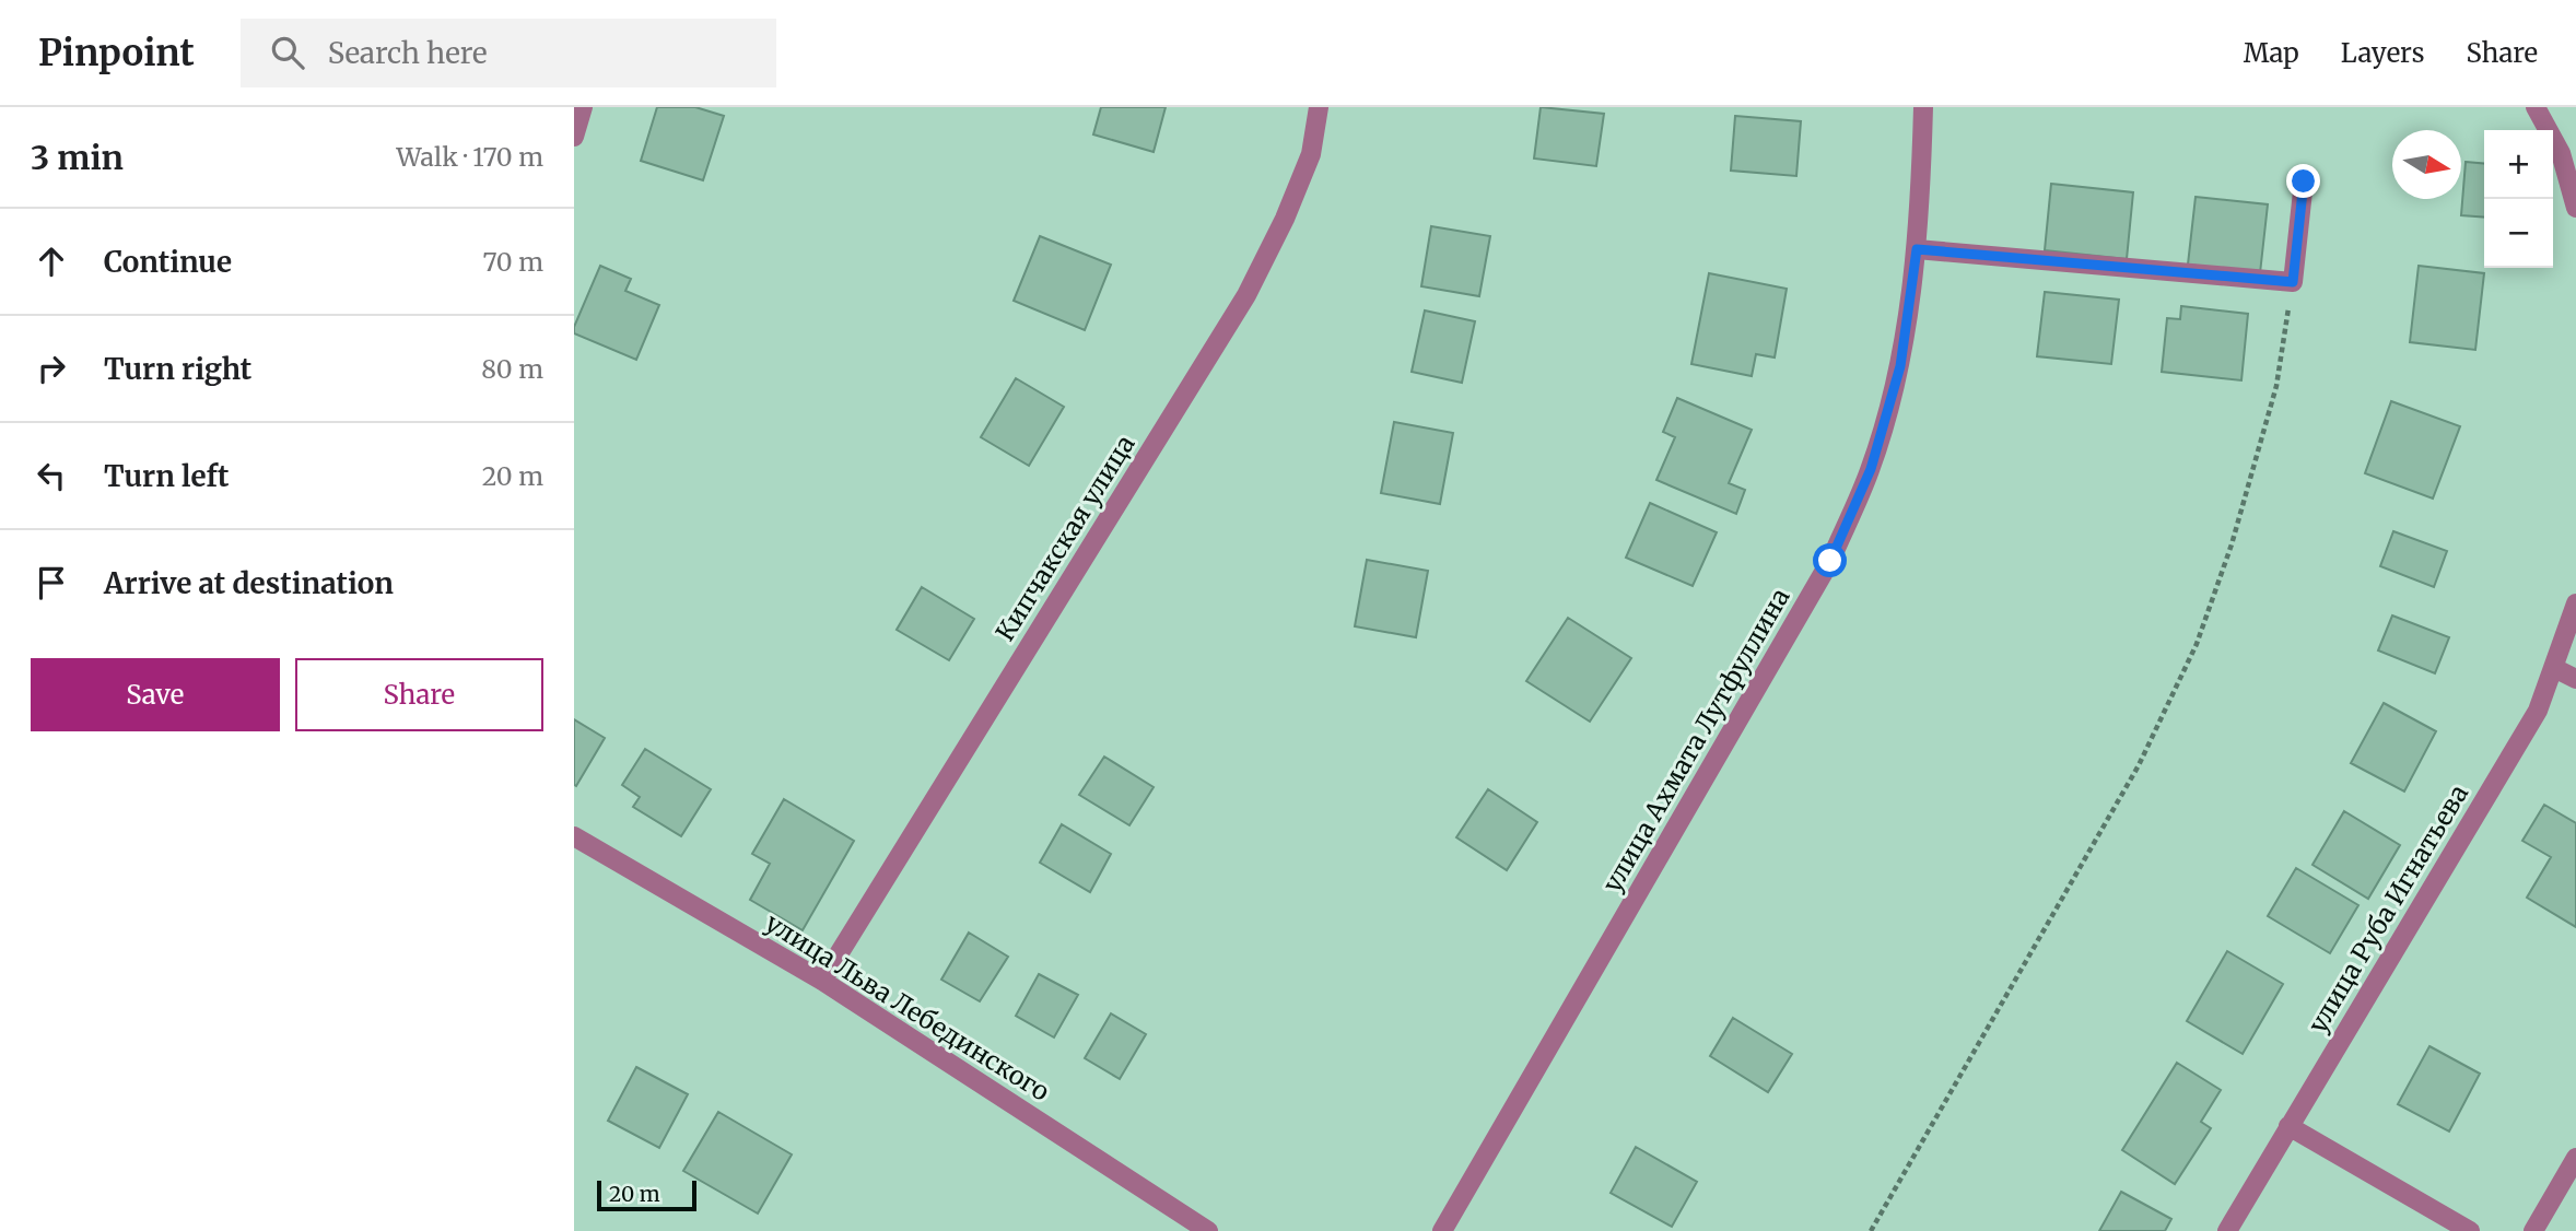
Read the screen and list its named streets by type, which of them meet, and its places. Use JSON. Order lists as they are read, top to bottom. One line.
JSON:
{"streets":{"street":["Кипчакская улица","улица Ахмата Лутфуллина","улица Руба Игнатьева","улица Льва Лебединского"]},"crossings":[["Кипчакская улица","улица Льва Лебединского"]],"scale_bar":"20 m","north":"right","page":{"header":"Pinpoint","search":"Search here","nav":["Map","Layers","Share"],"heading":["3 min","Walk · 170 m"],"map_buttons":["+","−"],"list":[["Continue","70 m"],["Turn right","80 m"],["Turn left","20 m"],"Arrive at destination"],"buttons":["Save","Share"],"scale":"20 m"}}
